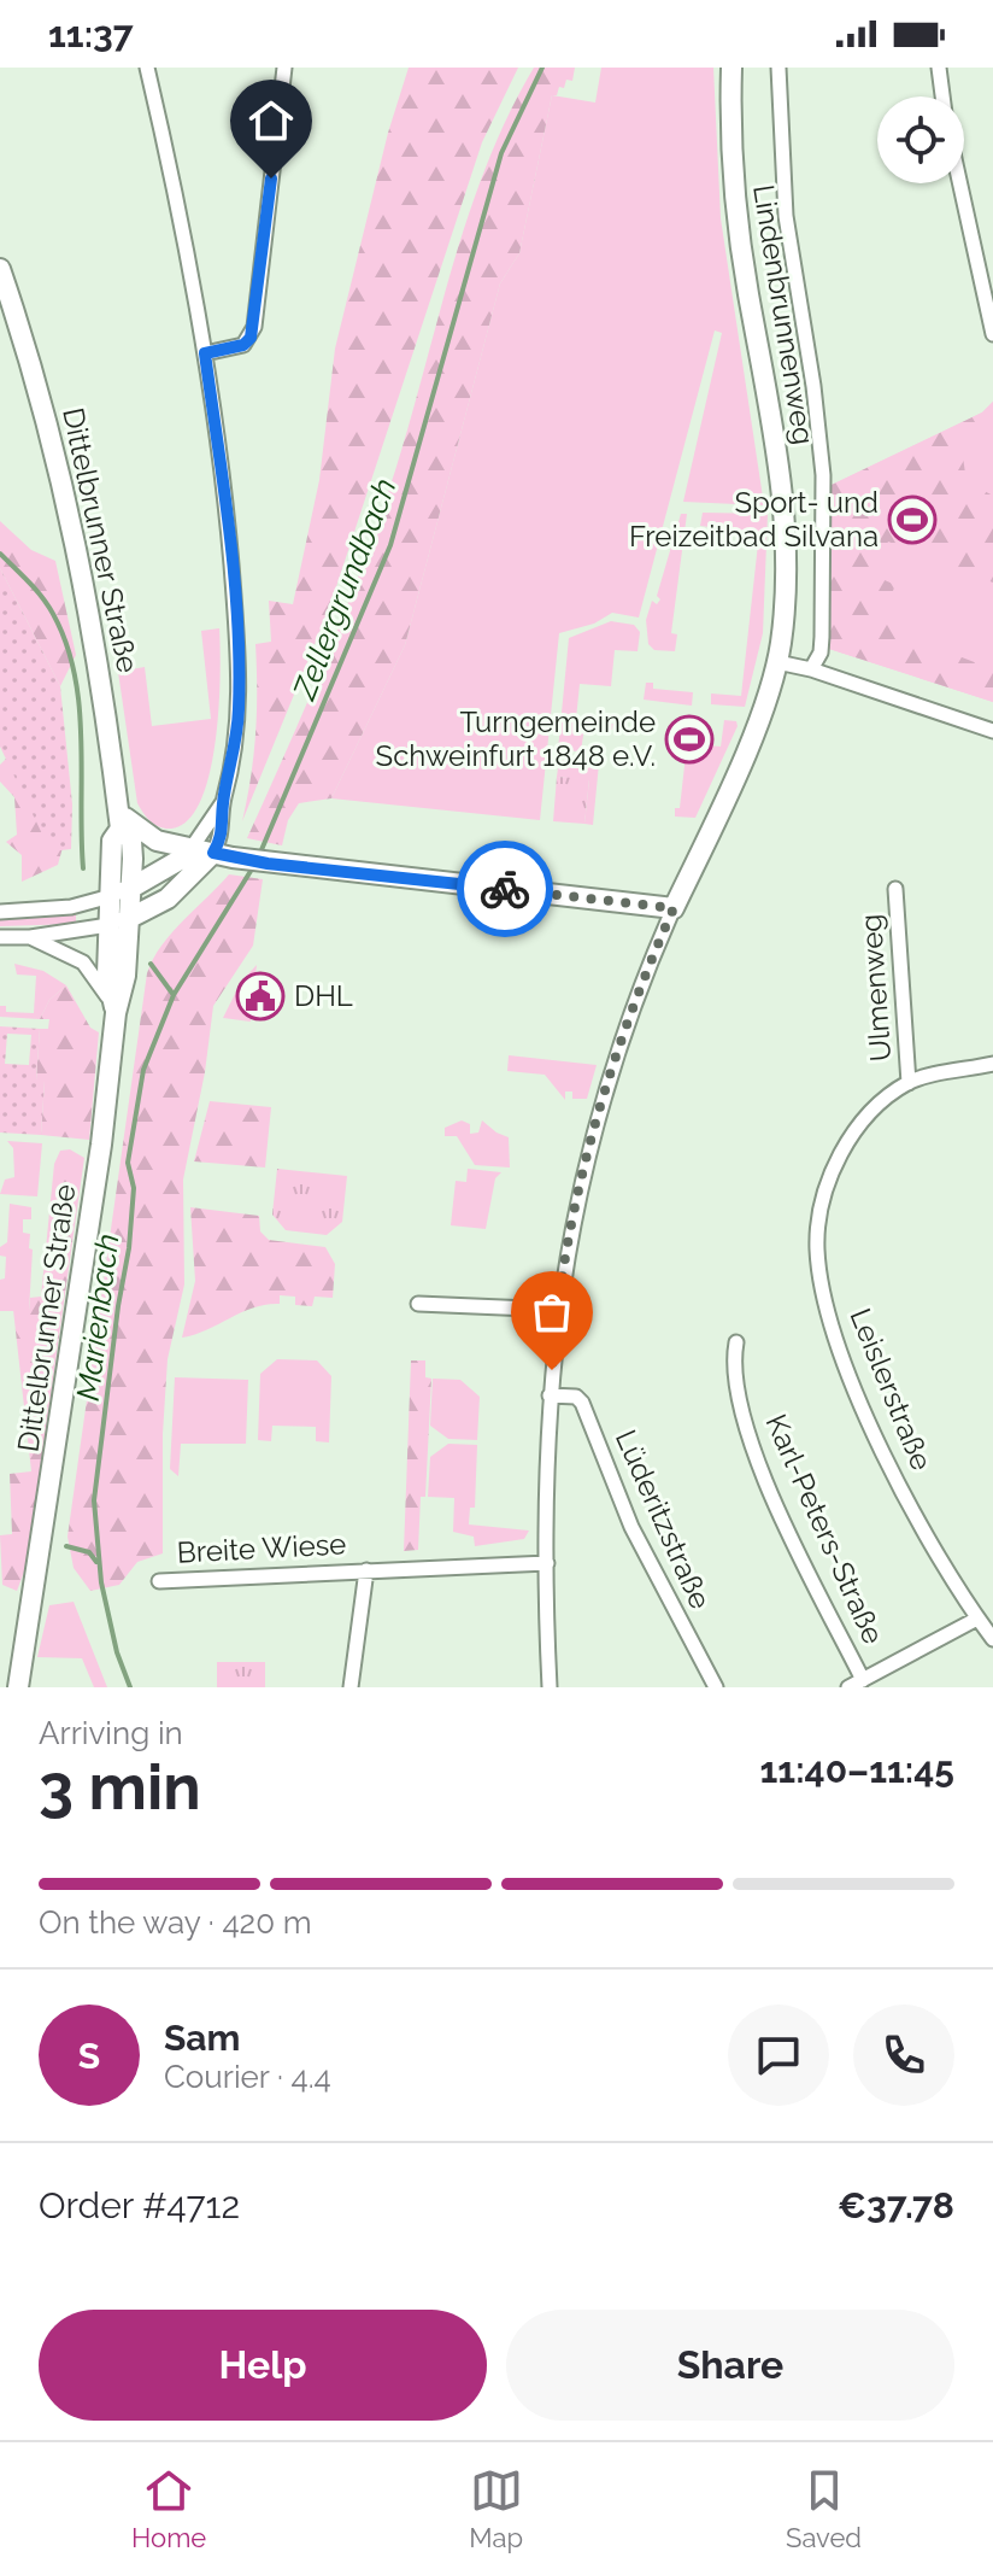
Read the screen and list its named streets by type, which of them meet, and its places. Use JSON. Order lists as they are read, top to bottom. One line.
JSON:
{"streets":{"street":["Lindenbrunnenweg","Dittelbrunner Straße","Ulmenweg","Leislerstraße","Lüderitzstraße","Karl-Peters-Straße","Breite Wiese"]},"crossings":[["Lindenbrunnenweg","Lüderitzstraße"],["Lindenbrunnenweg","Breite Wiese"],["Ulmenweg","Leislerstraße"]],"water":["Zellergrundbach","Marienbach"],"places":{"sports":["Sport- und Freizeitbad Silvana","Turngemeinde Schweinfurt 1848 e.V."],"public building":["DHL"]},"page":{"status":"11:37","heading":["3 min","Arriving in","11:40–11:45"],"panel":["Sam","Courier · 4.4","Order #4712","€37.78"],"bar":"On the way · 420 m","round":"S","buttons":["Help","Share"],"tabs":["Home","Map","Saved"]}}
